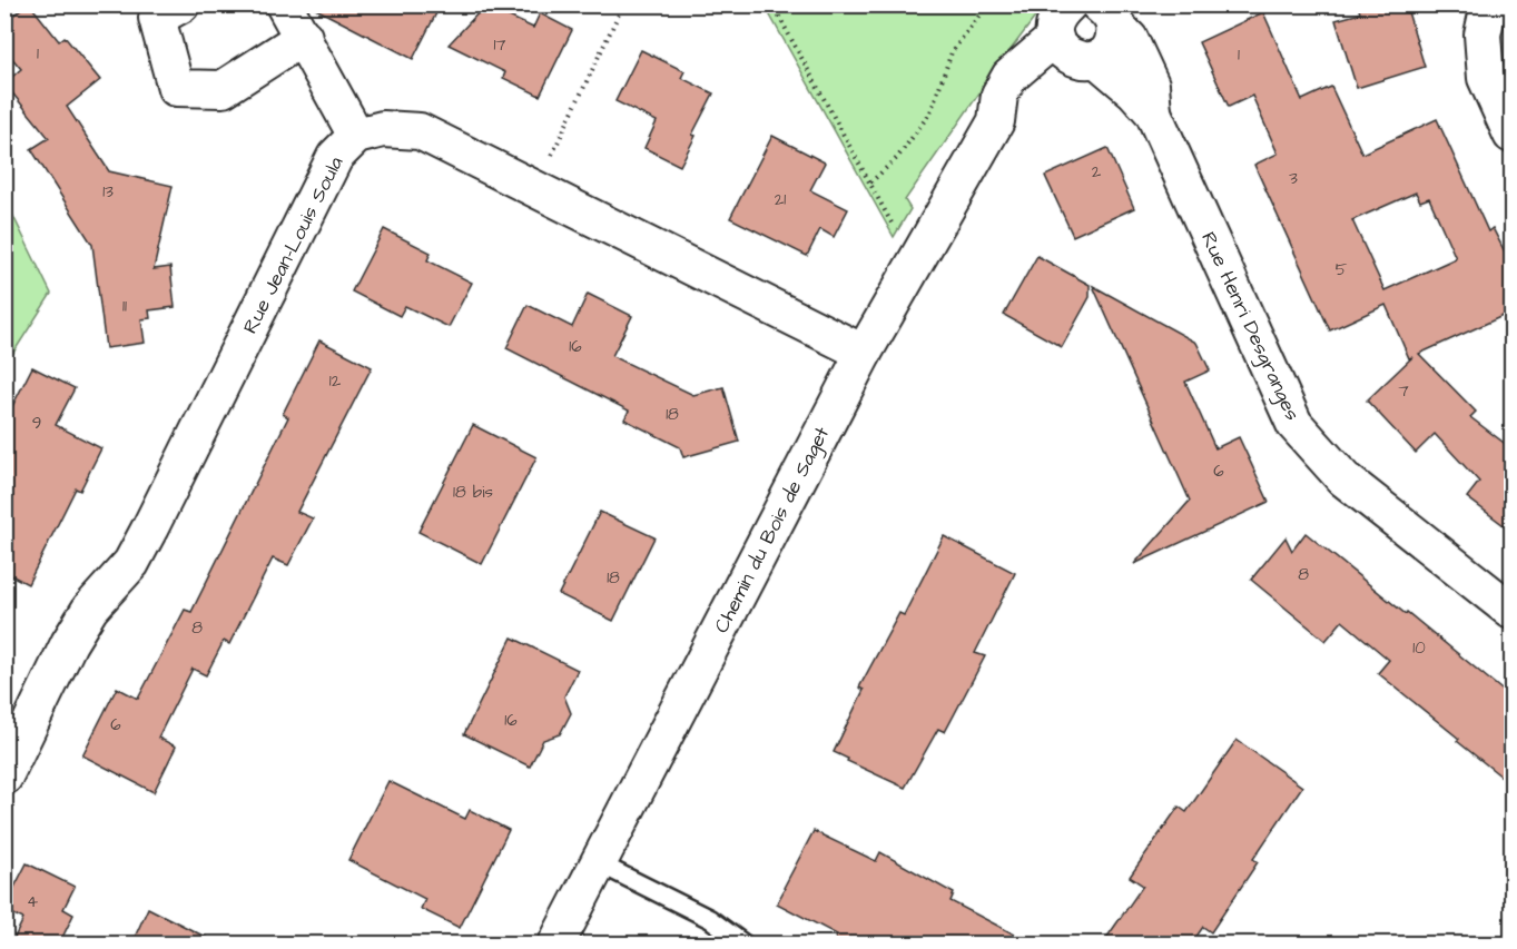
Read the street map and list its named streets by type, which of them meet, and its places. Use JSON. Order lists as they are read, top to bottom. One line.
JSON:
{"streets":{"street":["Rue Jean-Louis Soula","Rue Henri Desgranges","Chemin du Bois de Saget"]},"crossings":[["Rue Jean-Louis Soula","Chemin du Bois de Saget"],["Rue Henri Desgranges","Chemin du Bois de Saget"]],"house_numbers":["17","1","1","2","3","13","21","5","11","16","12","7","18","9","6","18 bis","8","18","8","10","16","6","4"]}
